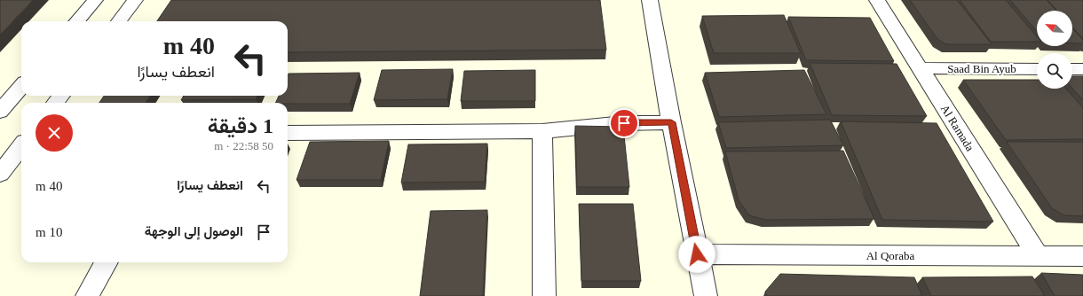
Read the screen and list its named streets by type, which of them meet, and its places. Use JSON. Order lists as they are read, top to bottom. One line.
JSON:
{"streets":{"street":["Saad Bin Ayub","Al Ramada","Al Qoraba"]},"crossings":[["Saad Bin Ayub","Al Ramada"],["Al Ramada","Al Qoraba"]],"north":"top left","page":{"turn":["40 m","انعطف يسارًا"],"heading":["1 دقيقة","50 m · 22:58"],"list":[{"name":"انعطف يسارًا","value":"40 m"},{"name":"الوصول إلى الوجهة","value":"10 m"}]}}
